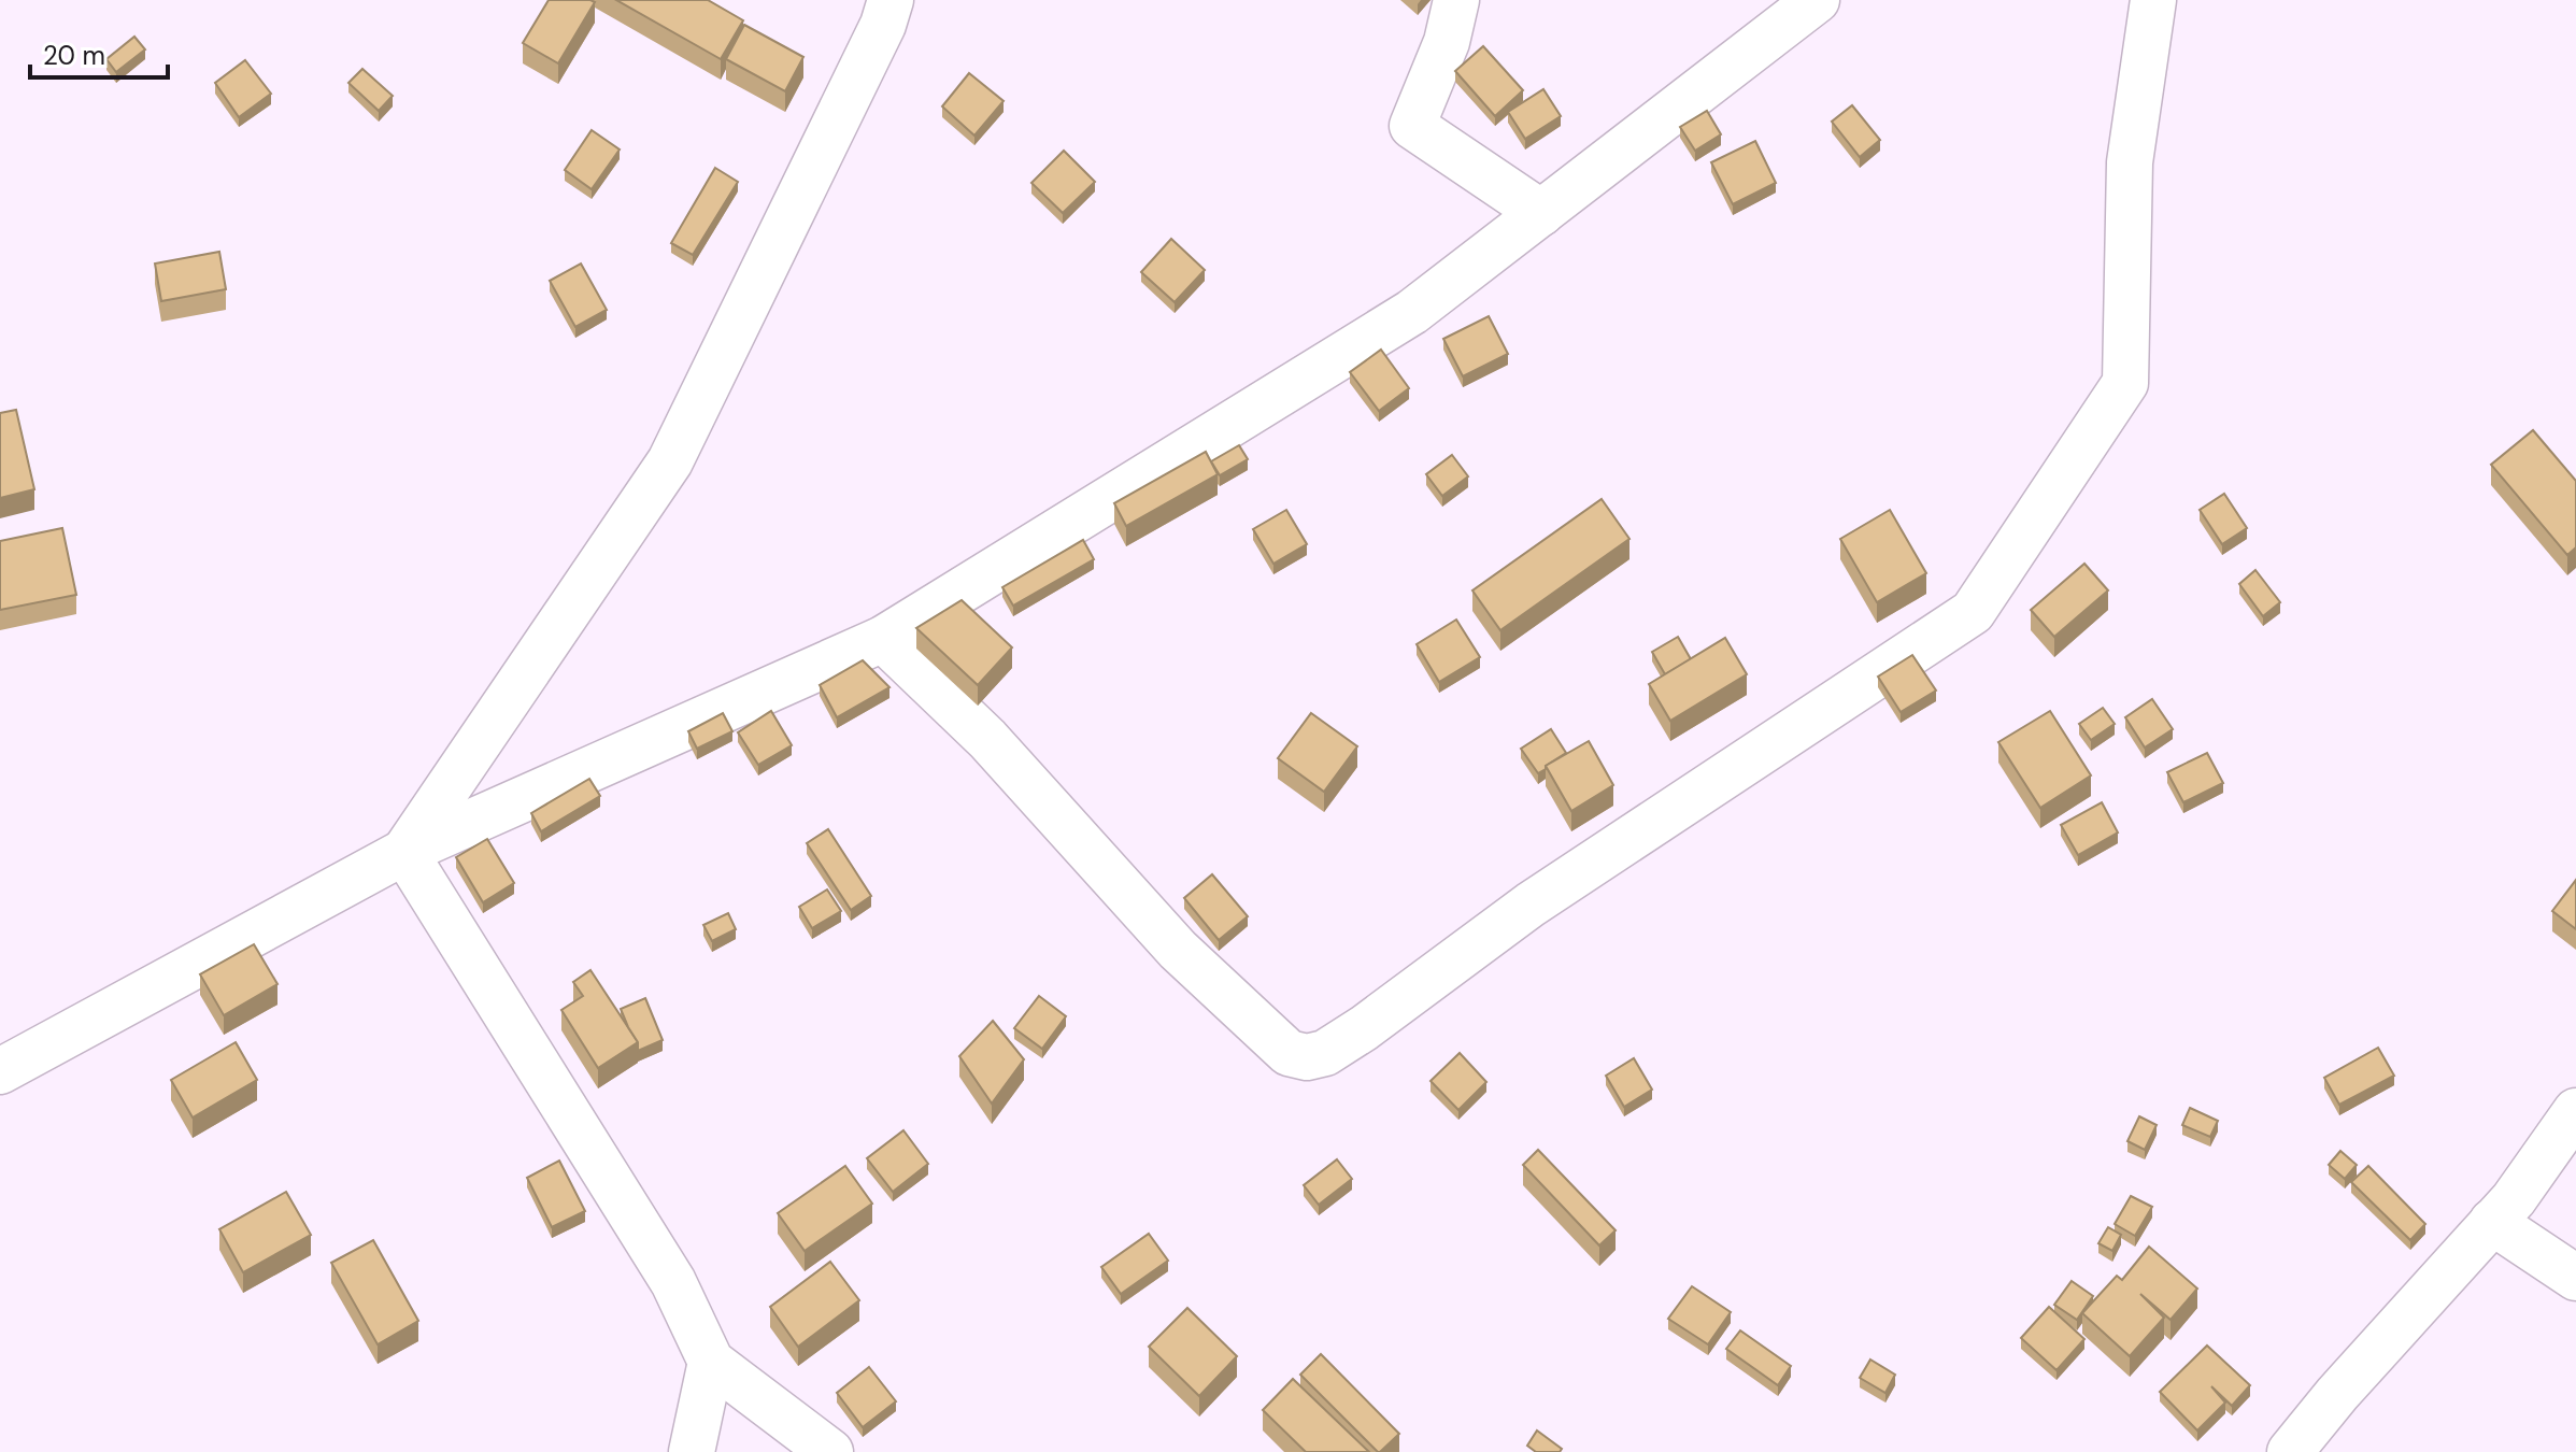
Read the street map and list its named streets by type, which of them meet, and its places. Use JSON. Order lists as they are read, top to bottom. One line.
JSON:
{"scale_bar":"20 m"}
